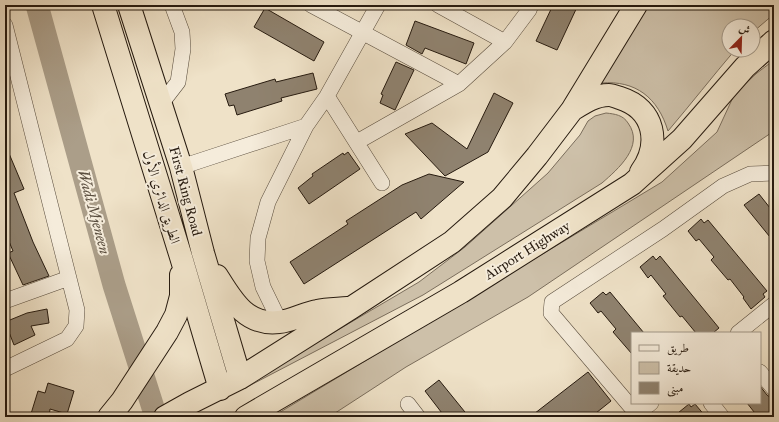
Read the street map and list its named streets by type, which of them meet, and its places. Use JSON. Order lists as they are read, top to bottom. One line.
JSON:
{"streets":{"highway":["First Ring Road","الطريق الدائري الأول","Airport Highway"]},"water":["Wadi Mjeneen"],"legend":["طريق","حديقة","مبنى"],"north":"top right"}
